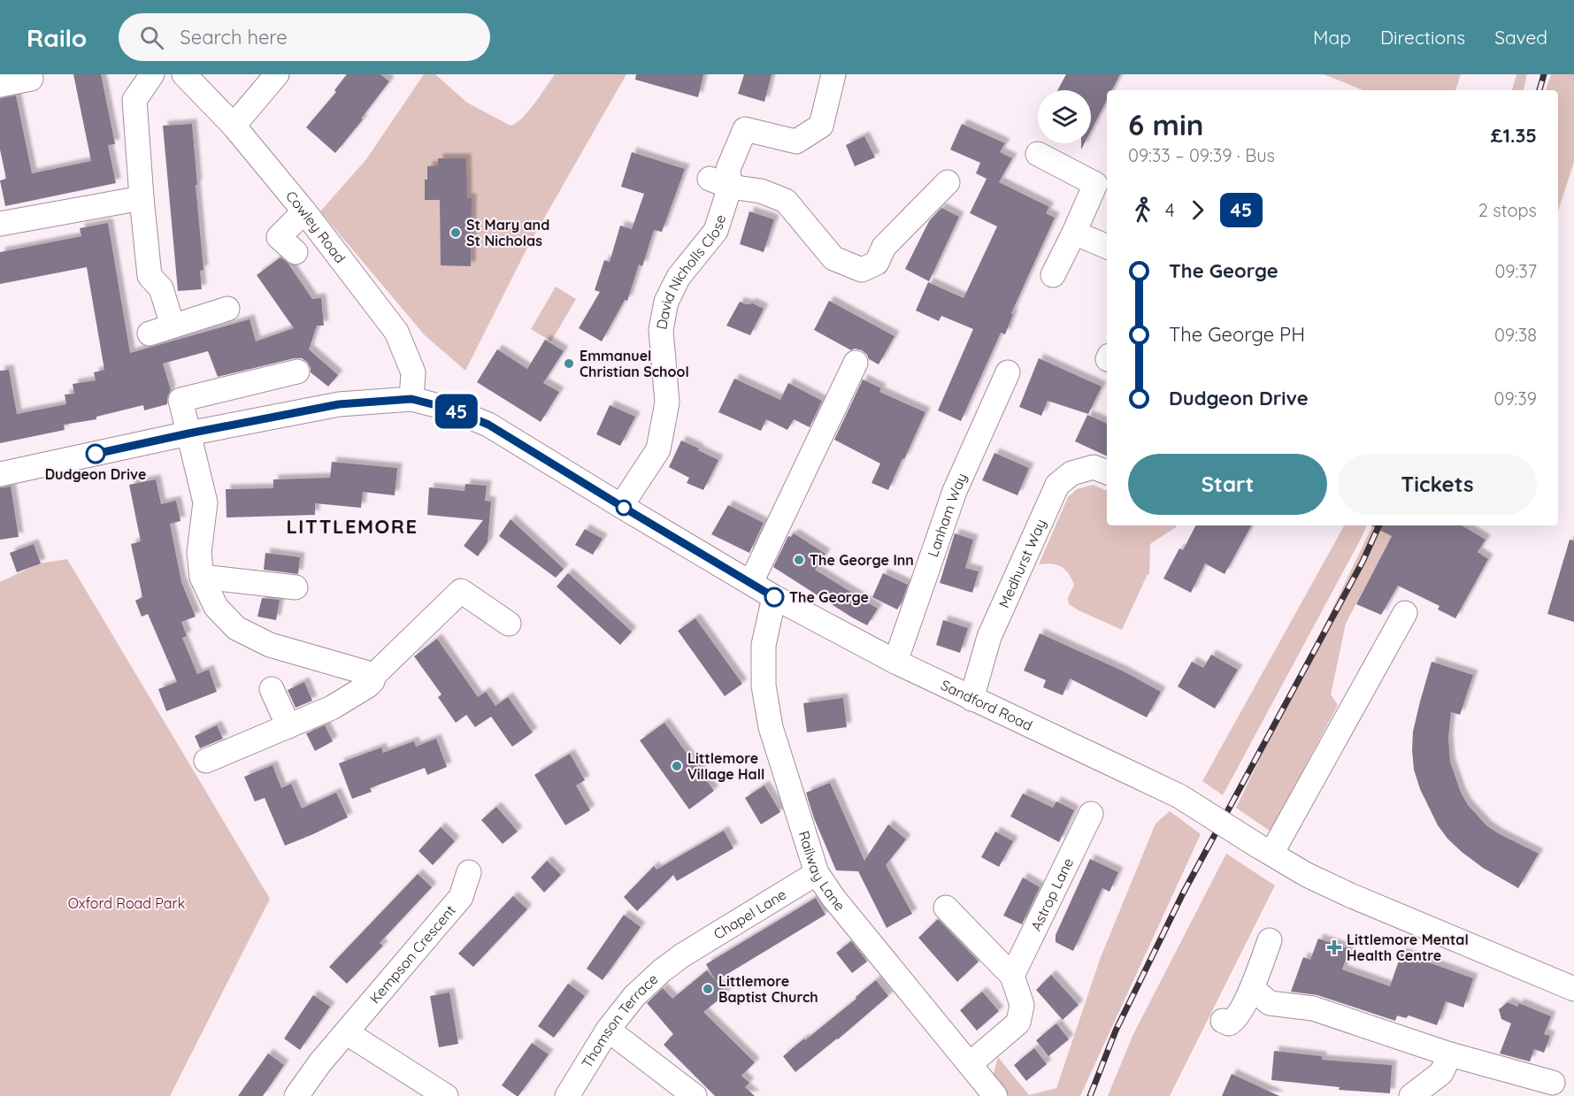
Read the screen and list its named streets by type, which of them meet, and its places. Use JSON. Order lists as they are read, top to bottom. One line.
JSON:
{"streets":{"street":["Cowley Road","David Nicholls Close","Lanham Way","Medhurst Way","Sandford Road","Railway Lane","Astrop Lane","Chapel Lane","Kempson Crescent","Thomson Terrace"]},"crossings":[["Cowley Road","Sandford Road"],["David Nicholls Close","Sandford Road"],["Lanham Way","Sandford Road"],["Medhurst Way","Sandford Road"],["Sandford Road","Railway Lane"],["Railway Lane","Chapel Lane"],["Chapel Lane","Thomson Terrace"]],"districts":["LITTLEMORE"],"parks":["Oxford Road Park"],"places":{"other":["St Mary and St Nicholas","Emmanuel Christian School","Dudgeon Drive","The George Inn","The George","Littlemore Village Hall","Littlemore Baptist Church"],"health":["Littlemore Mental Health Centre"]},"lines":["bus line 45"],"page":{"header":"Railo","search":"Search here","nav":["Map","Directions","Saved"],"on_map":"45","heading":["6 min","09:33 – 09:39 · Bus","£1.35"],"legs":["4","45","2 stops"],"list":[{"name":"The George","value":"09:37"},{"name":"The George PH","value":"09:38"},{"name":"Dudgeon Drive","value":"09:39"}],"buttons":["Start","Tickets"]}}
